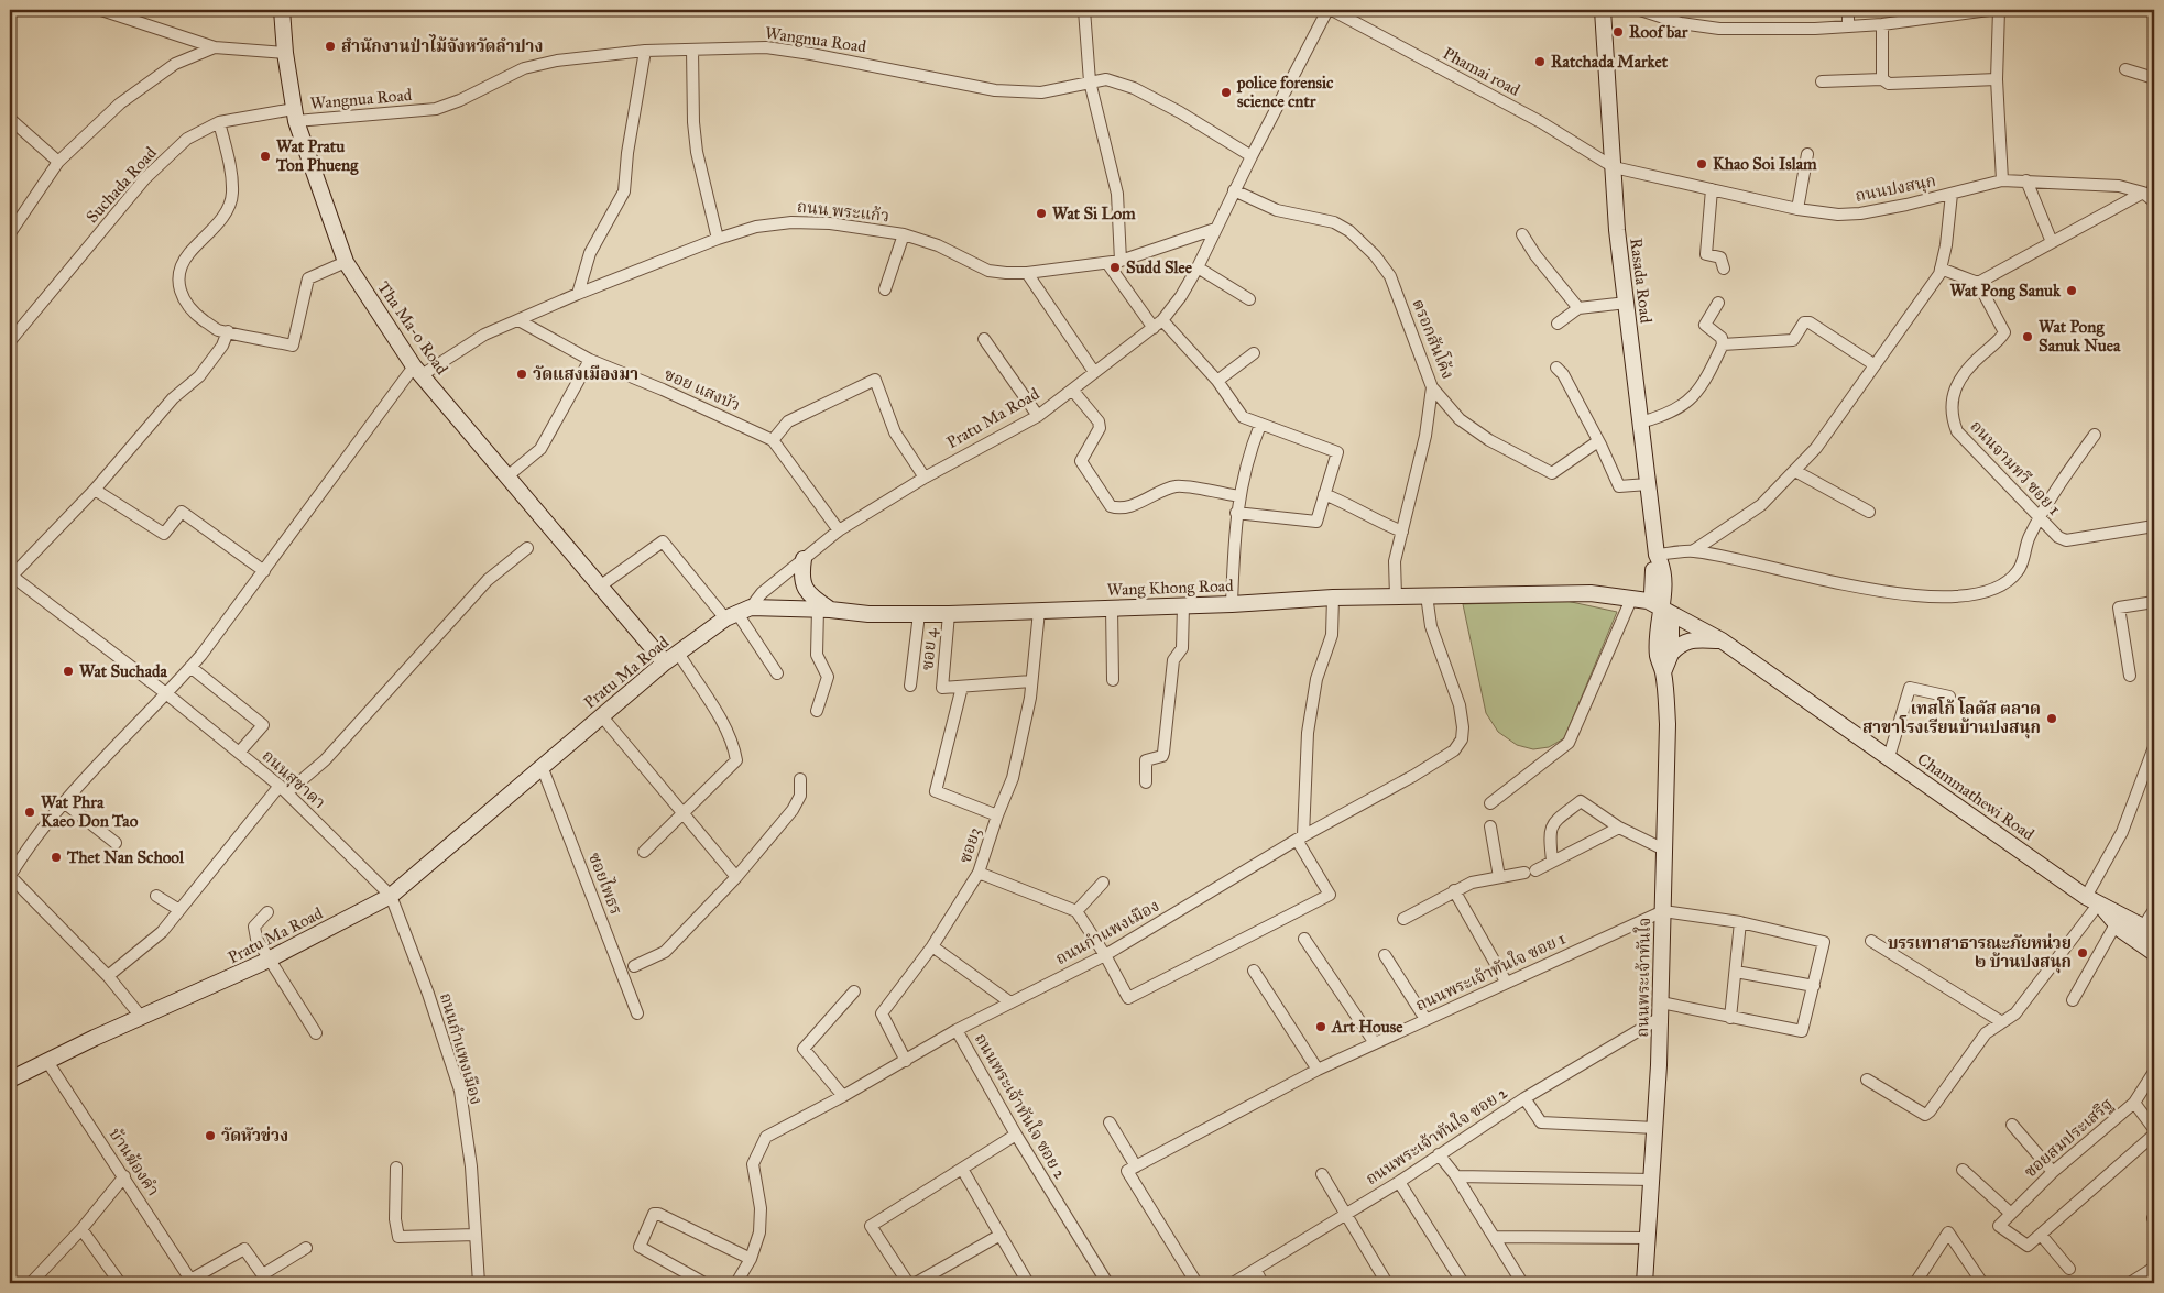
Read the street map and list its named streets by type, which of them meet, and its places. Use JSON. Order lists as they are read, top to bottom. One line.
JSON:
{"streets":{"main road":["Rasada Road","Tha Ma-o Road","Pratu Ma Road","Wang Khong Road","Chammathewi Road","ถนนพระเจ้าทันใจ"],"street":["Wangnua Road","Phamai road","Suchada Road","ถนนปงสนุก","ถนน พระแก้ว","ตรอกสันโค้ง","ซอย แสงบัว","ถนนจามทวี ซอย 1","ซอย 4","ถนนสุชาดา","ซอย3","ซอยไพธร","ถนนกำแพงเมือง","ถนนพระเจ้าทันใจ ซอย 1","ถนนพระเจ้าทันใจ ซอย 2","ซอยสมประเสริฐ","บ้านฆ้องคำ"]},"crossings":[["Wangnua Road","Suchada Road"],["Wangnua Road","Tha Ma-o Road"],["Wangnua Road","Pratu Ma Road"],["Phamai road","ถนนปงสนุก"],["Phamai road","Rasada Road"],["Phamai road","Pratu Ma Road"],["Suchada Road","Tha Ma-o Road"],["ถนนปงสนุก","Rasada Road"],["ถนน พระแก้ว","Tha Ma-o Road"],["ถนน พระแก้ว","ซอย แสงบัว"],["ถนน พระแก้ว","Pratu Ma Road"],["Rasada Road","Wang Khong Road"],["Rasada Road","Chammathewi Road"],["Rasada Road","ถนนพระเจ้าทันใจ"],["Tha Ma-o Road","Pratu Ma Road"],["ตรอกสันโค้ง","Pratu Ma Road"],["ซอย แสงบัว","Pratu Ma Road"],["Pratu Ma Road","Wang Khong Road"],["Pratu Ma Road","ถนนสุชาดา"],["Pratu Ma Road","ซอยไพธร"],["Pratu Ma Road","ถนนกำแพงเมือง"],["Pratu Ma Road","บ้านฆ้องคำ"],["Wang Khong Road","ซอย 4"],["Wang Khong Road","Chammathewi Road"],["Wang Khong Road","ซอย3"],["Wang Khong Road","ถนนกำแพงเมือง"],["Wang Khong Road","ถนนพระเจ้าทันใจ"],["ถนนสุชาดา","ถนนกำแพงเมือง"],["Chammathewi Road","ถนนพระเจ้าทันใจ"],["ซอย3","ถนนกำแพงเมือง"],["ถนนกำแพงเมือง","ถนนพระเจ้าทันใจ ซอย 2"],["ถนนพระเจ้าทันใจ ซอย 1","ถนนพระเจ้าทันใจ"],["ถนนพระเจ้าทันใจ","ถนนพระเจ้าทันใจ ซอย 2"]],"places":["Roof bar","สำนักงานป่าไม้จังหวัดลำปาง","Ratchada Market","police forensic science cntr","Wat Pratu Ton Phueng","Khao Soi Islam","Wat Si Lom","Sudd Slee","Wat Pong Sanuk","Wat Pong Sanuk Nuea","วัดแสงเมืองมา","Wat Suchada","เทสโก้ โลตัส ตลาด สาขาโรงเรียนบ้านปงสนุก","Wat Phra Kaeo Don Tao","Thet Nan School","บรรเทาสาธารณะภัยหน่วย ๒ บ้านปงสนุก","Art House","วัดหัวข่วง"]}
